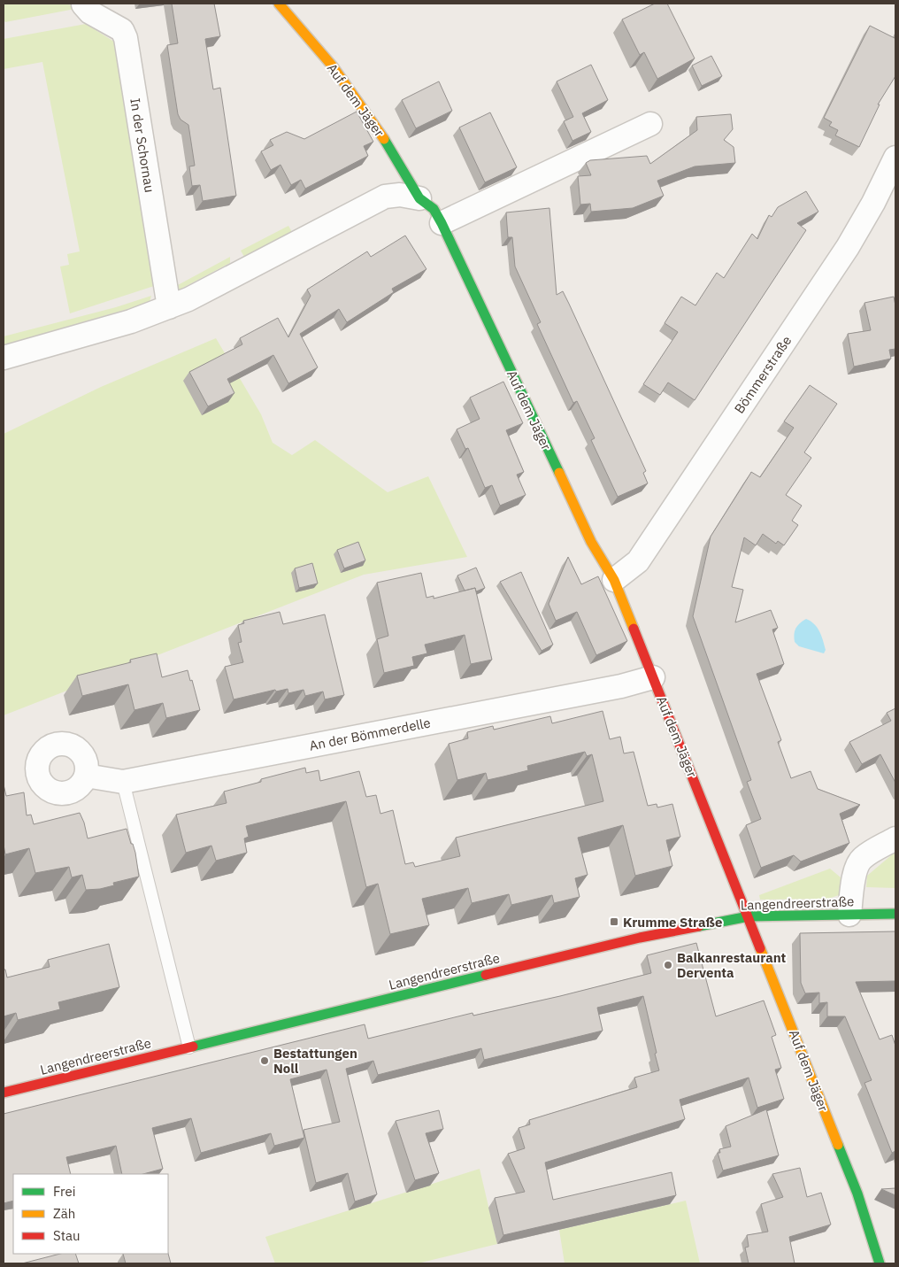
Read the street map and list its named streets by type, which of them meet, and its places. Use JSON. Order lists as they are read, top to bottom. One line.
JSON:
{"streets":{"street":["Auf dem Jäger","In der Schornau","Bömmerstraße","An der Bömmerdelle","Langendreerstraße"]},"crossings":[["Auf dem Jäger","Bömmerstraße"],["Auf dem Jäger","An der Bömmerdelle"],["Auf dem Jäger","Langendreerstraße"]],"places":{"transit":["Krumme Straße"],"other":["Balkanrestaurant Derventa","Bestattungen Noll"]},"legend":["Frei","Zäh","Stau"]}
